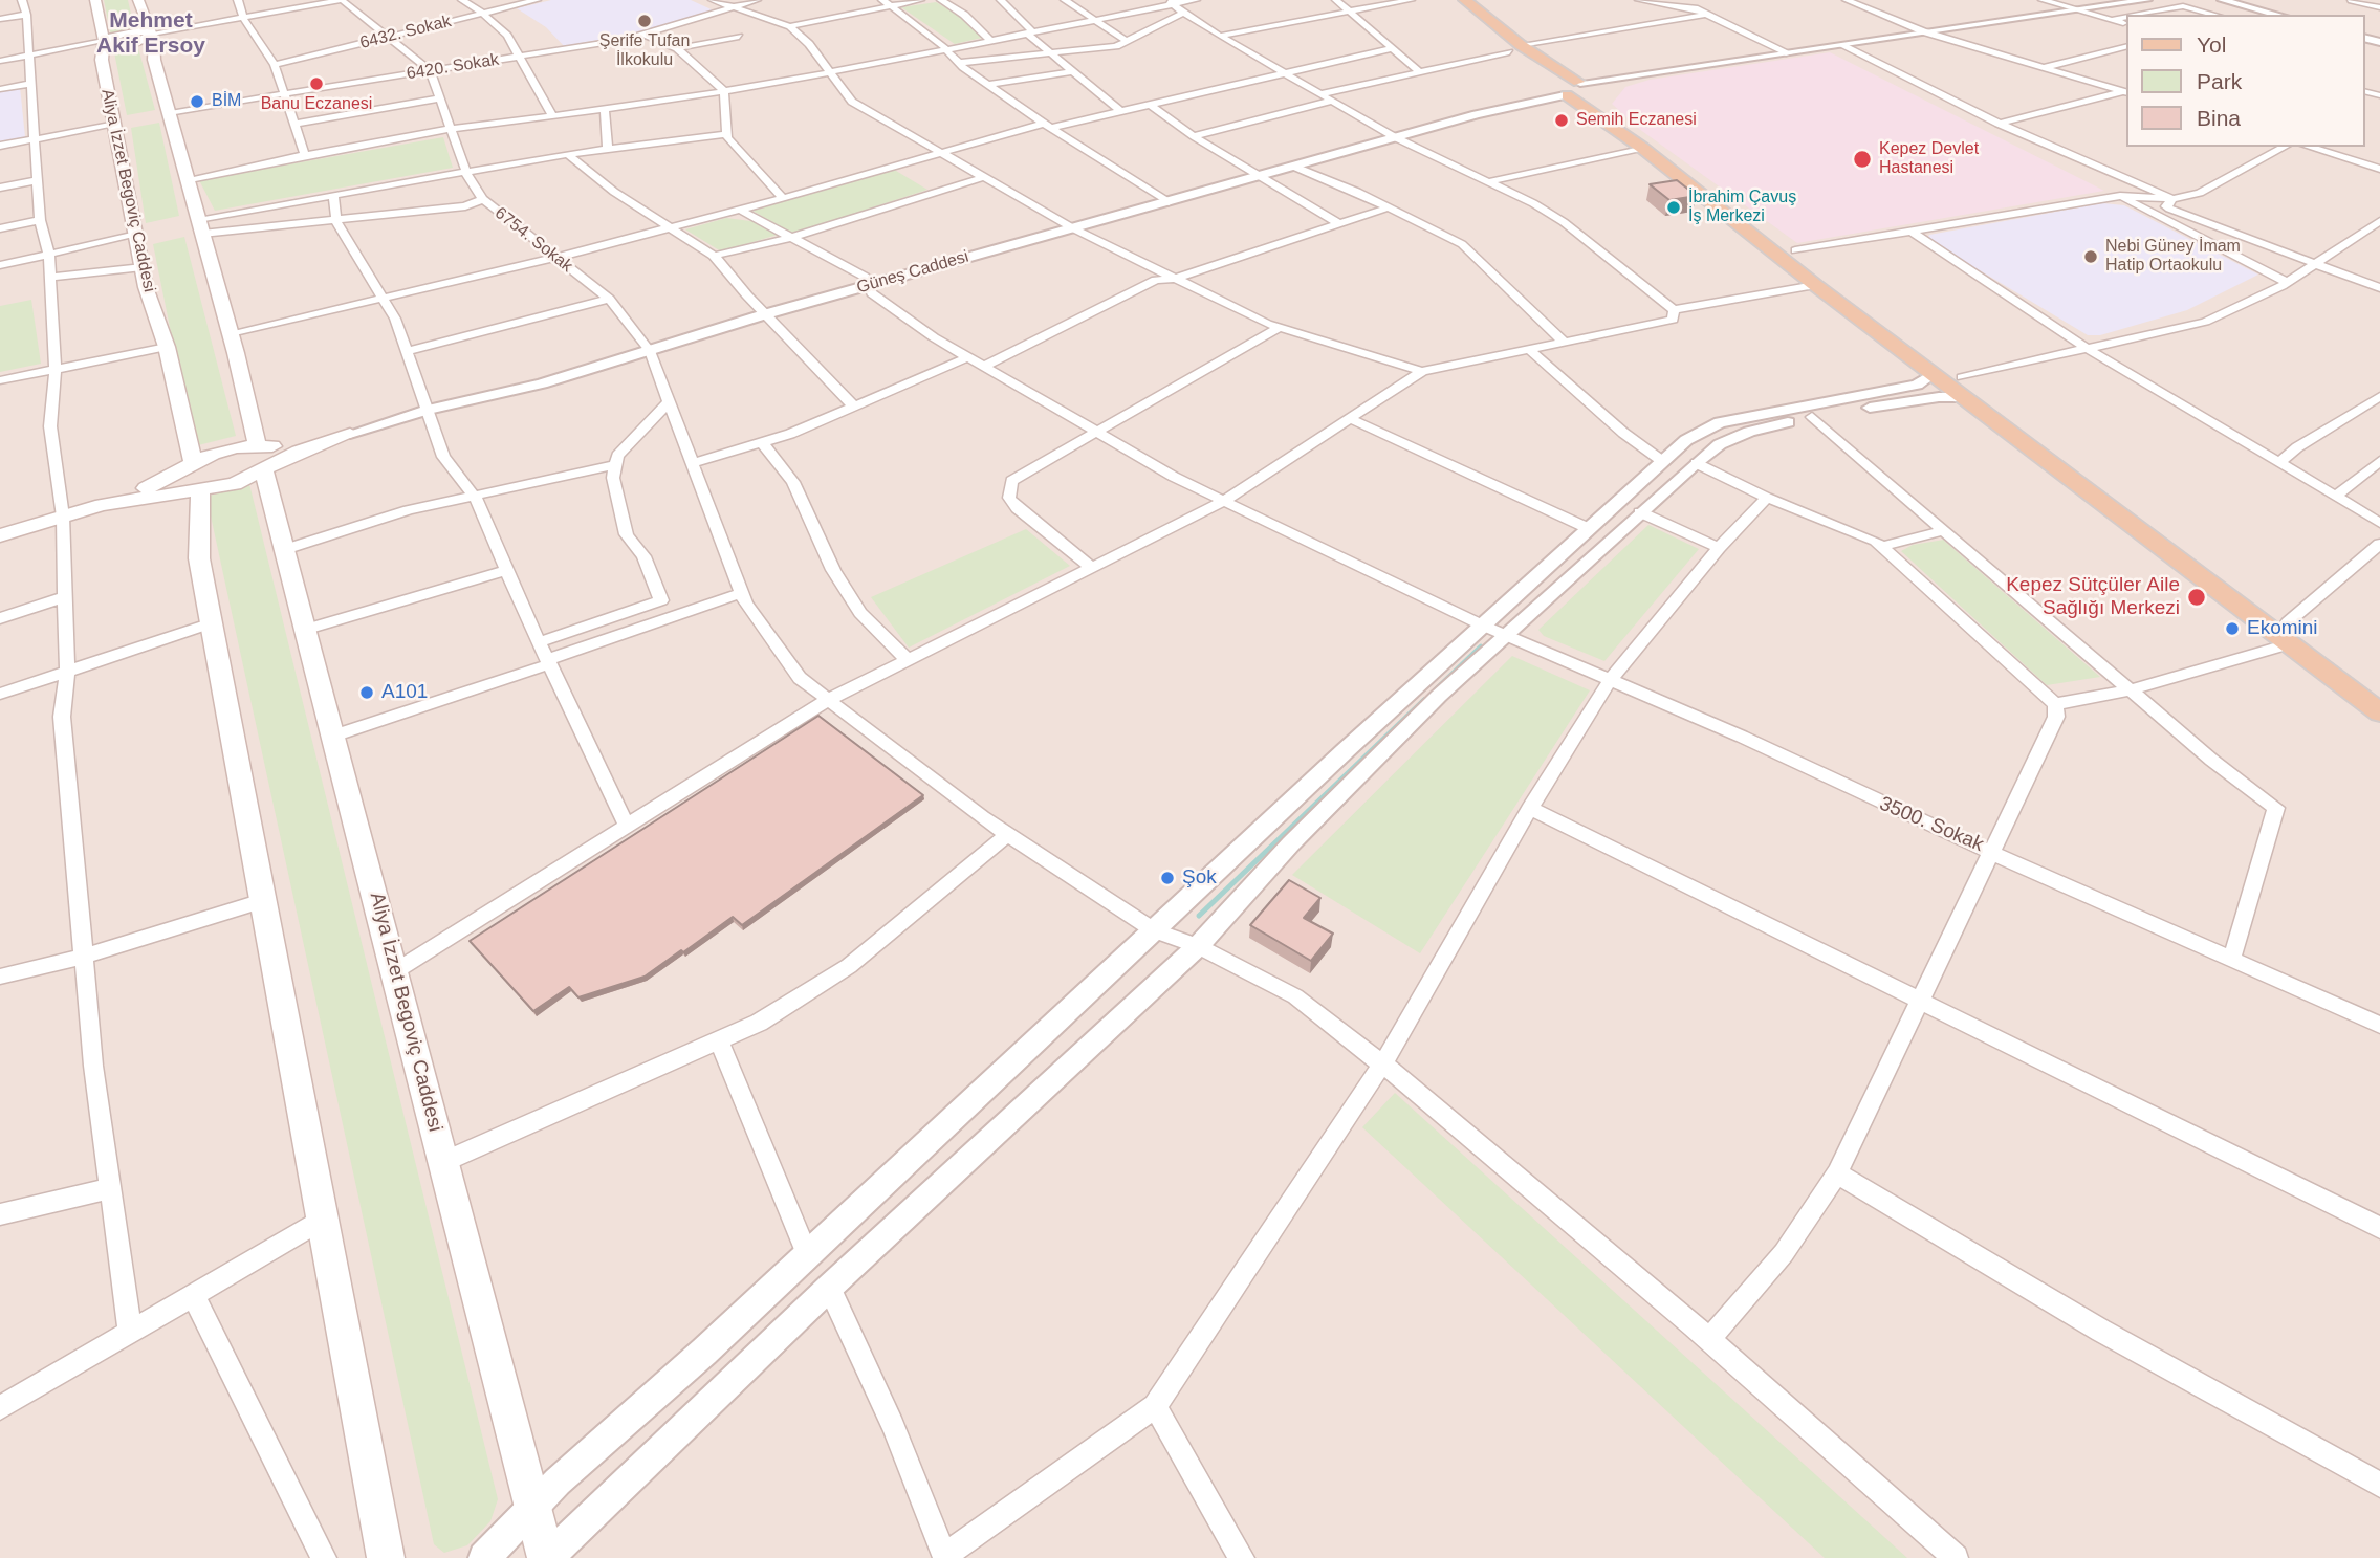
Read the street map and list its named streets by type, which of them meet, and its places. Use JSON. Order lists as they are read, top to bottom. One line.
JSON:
{"streets":{"main road":["Aliya İzzet Begoviç Caddesi"],"street":["6432. Sokak","6420. Sokak","6754. Sokak","Güneş Caddesi","3500. Sokak"]},"crossings":[["6420. Sokak","Aliya İzzet Begoviç Caddesi"],["6420. Sokak","6754. Sokak"],["6754. Sokak","Güneş Caddesi"],["Güneş Caddesi","3500. Sokak"]],"districts":["Mehmet Akif Ersoy"],"places":["Şerife Tufan İlkokulu","Banu Eczanesi","BİM","Semih Eczanesi","Kepez Devlet Hastanesi","İbrahim Çavuş İş Merkezi","Nebi Güney İmam Hatip Ortaokulu","Kepez Sütçüler Aile Sağlığı Merkezi","Ekomini","A101","Şok"],"legend":["Yol","Park","Bina"]}
